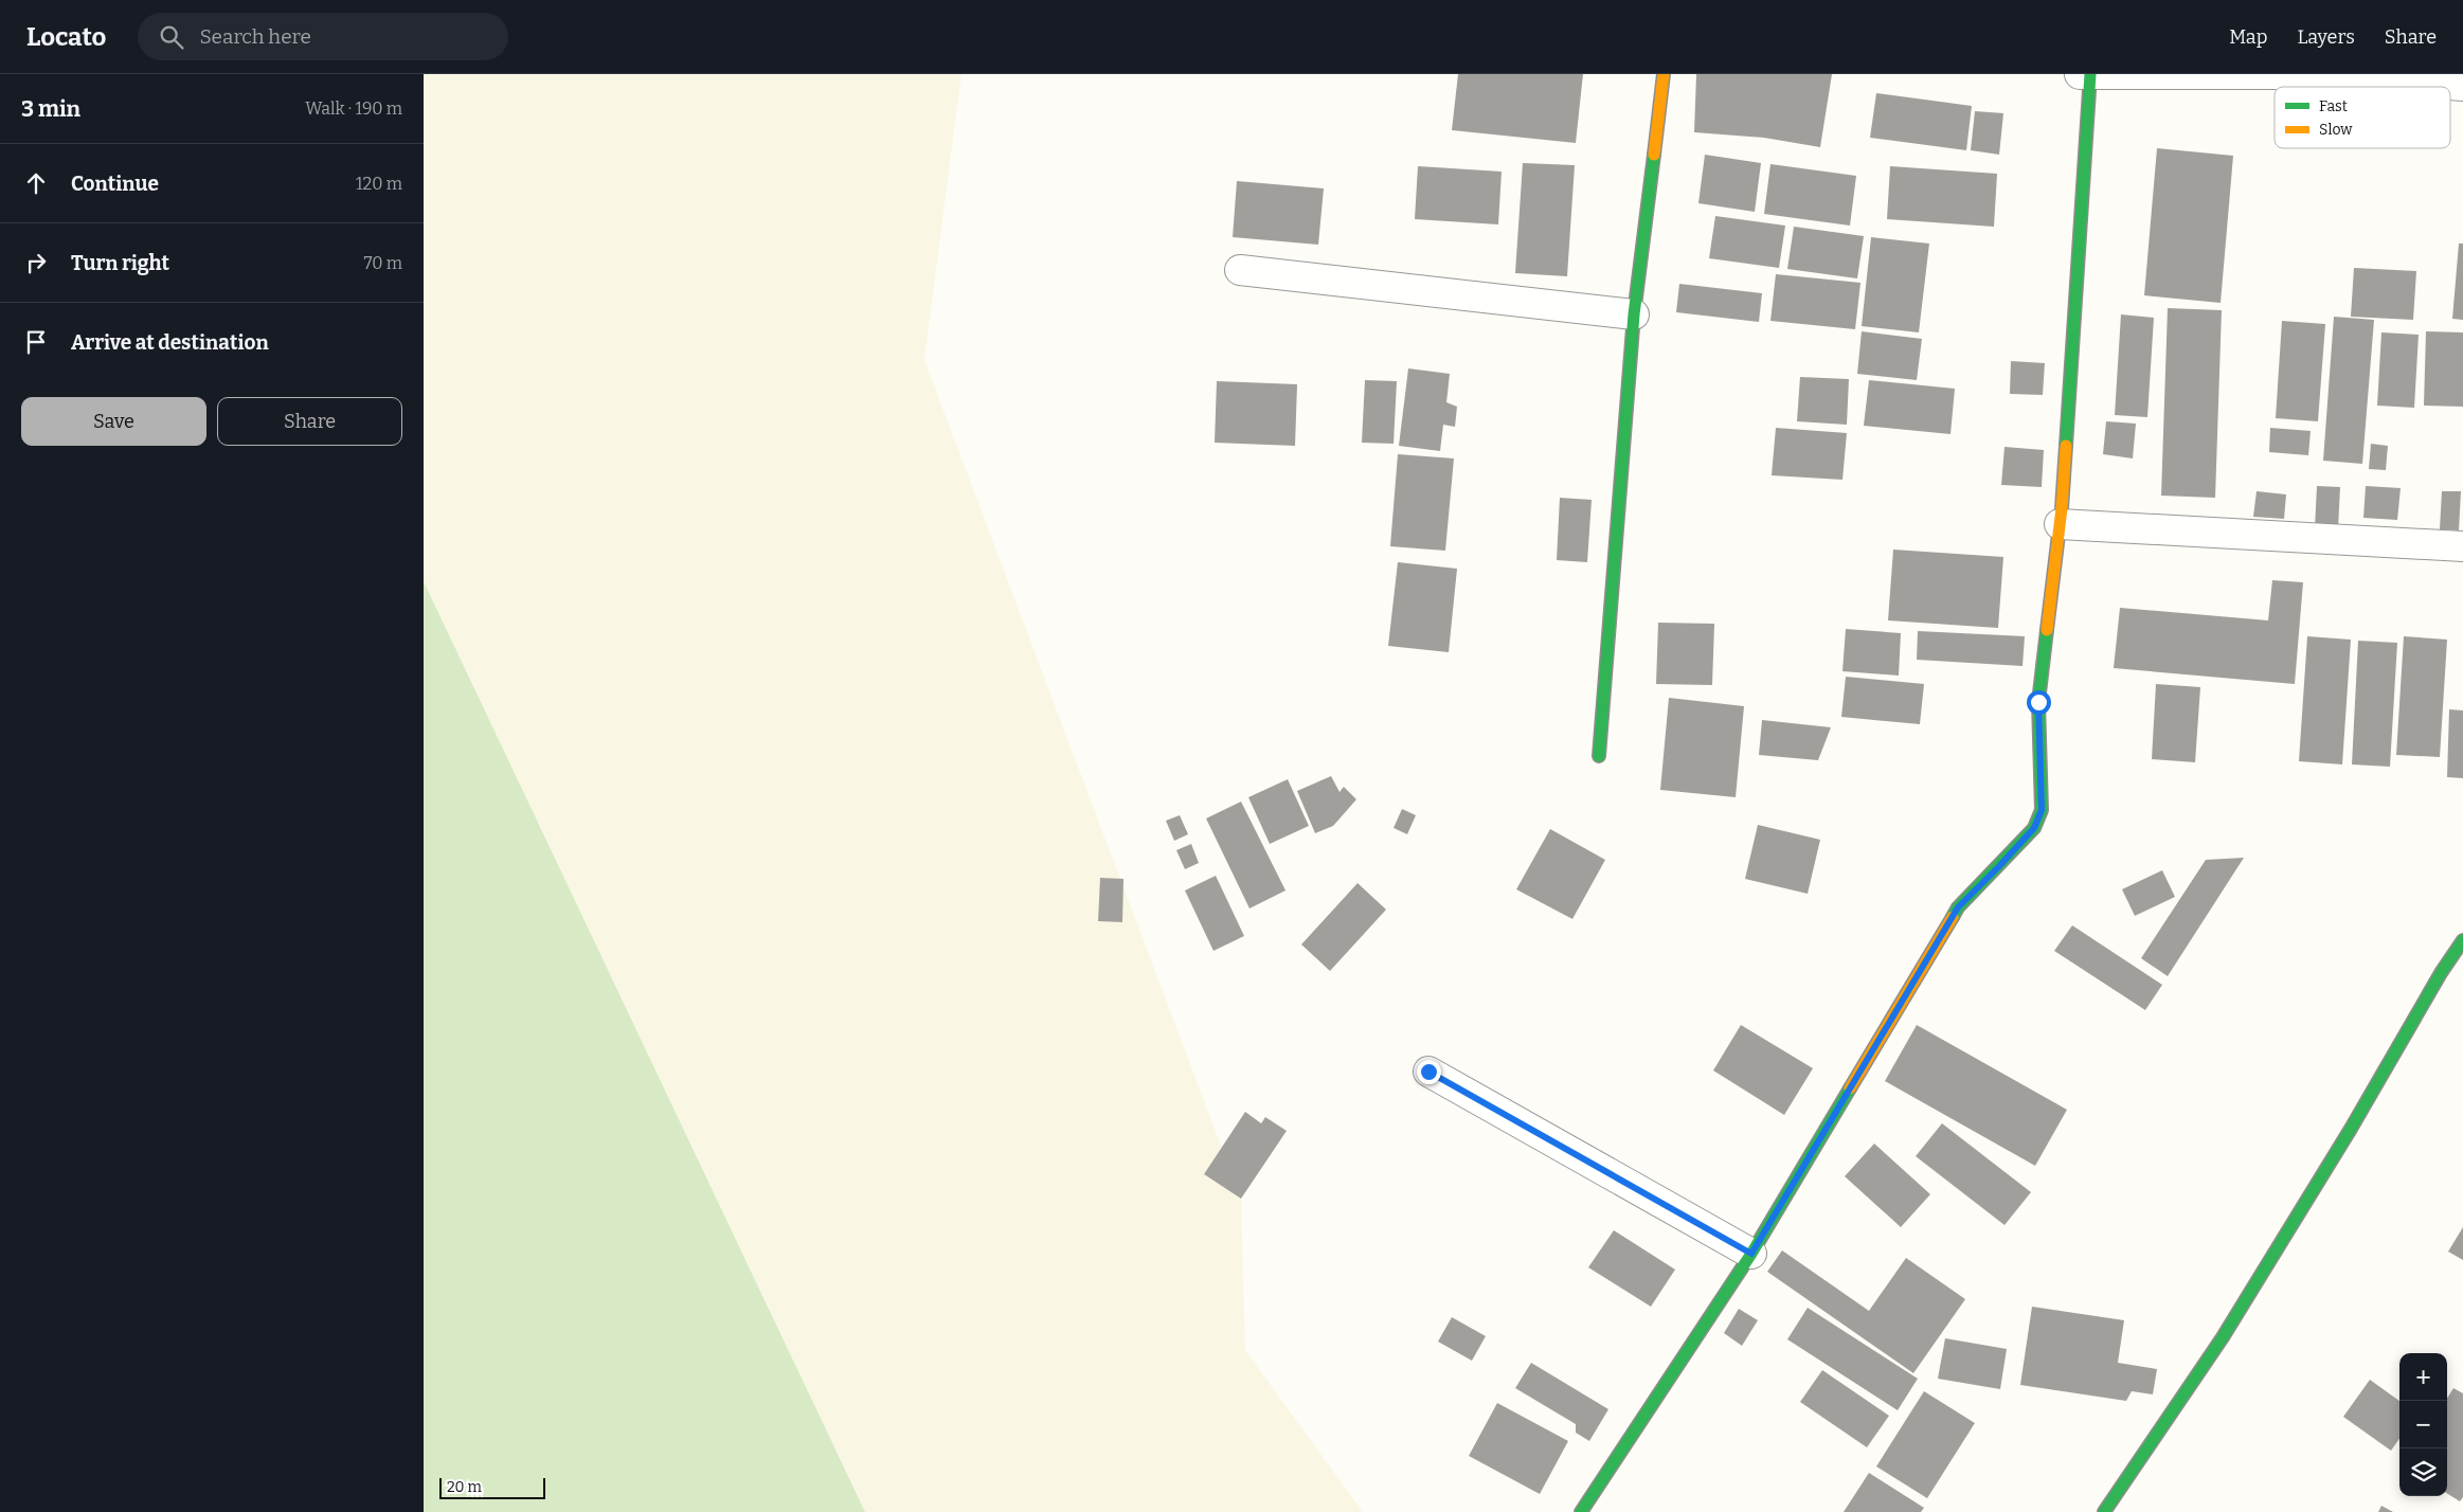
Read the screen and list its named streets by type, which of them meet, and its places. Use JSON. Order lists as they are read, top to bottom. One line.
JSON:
{"legend":["Fast","Slow"],"scale_bar":"20 m","page":{"header":"Locato","search":"Search here","nav":["Map","Layers","Share"],"heading":["3 min","Walk · 190 m"],"list":[["Continue","120 m"],["Turn right","70 m"],"Arrive at destination"],"buttons":["Save","Share"],"map_buttons":["+","−"],"scale":"20 m"}}
